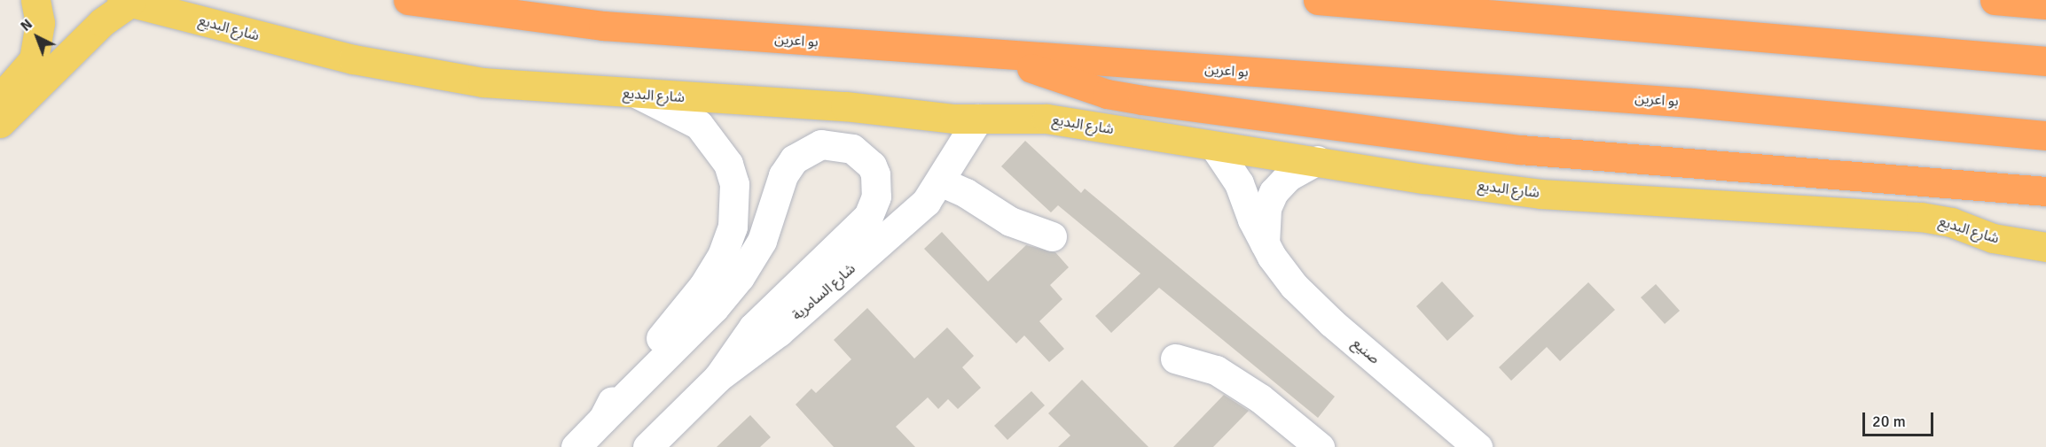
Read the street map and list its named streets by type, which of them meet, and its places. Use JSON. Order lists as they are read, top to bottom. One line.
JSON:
{"streets":{"highway":["بو اعرين"],"main road":["شارع البديع"],"street":["شارع السامرية","صنيع"]},"crossings":[["شارع البديع","شارع السامرية"],["شارع البديع","صنيع"]],"scale_bar":"20 m","north":"top left"}
